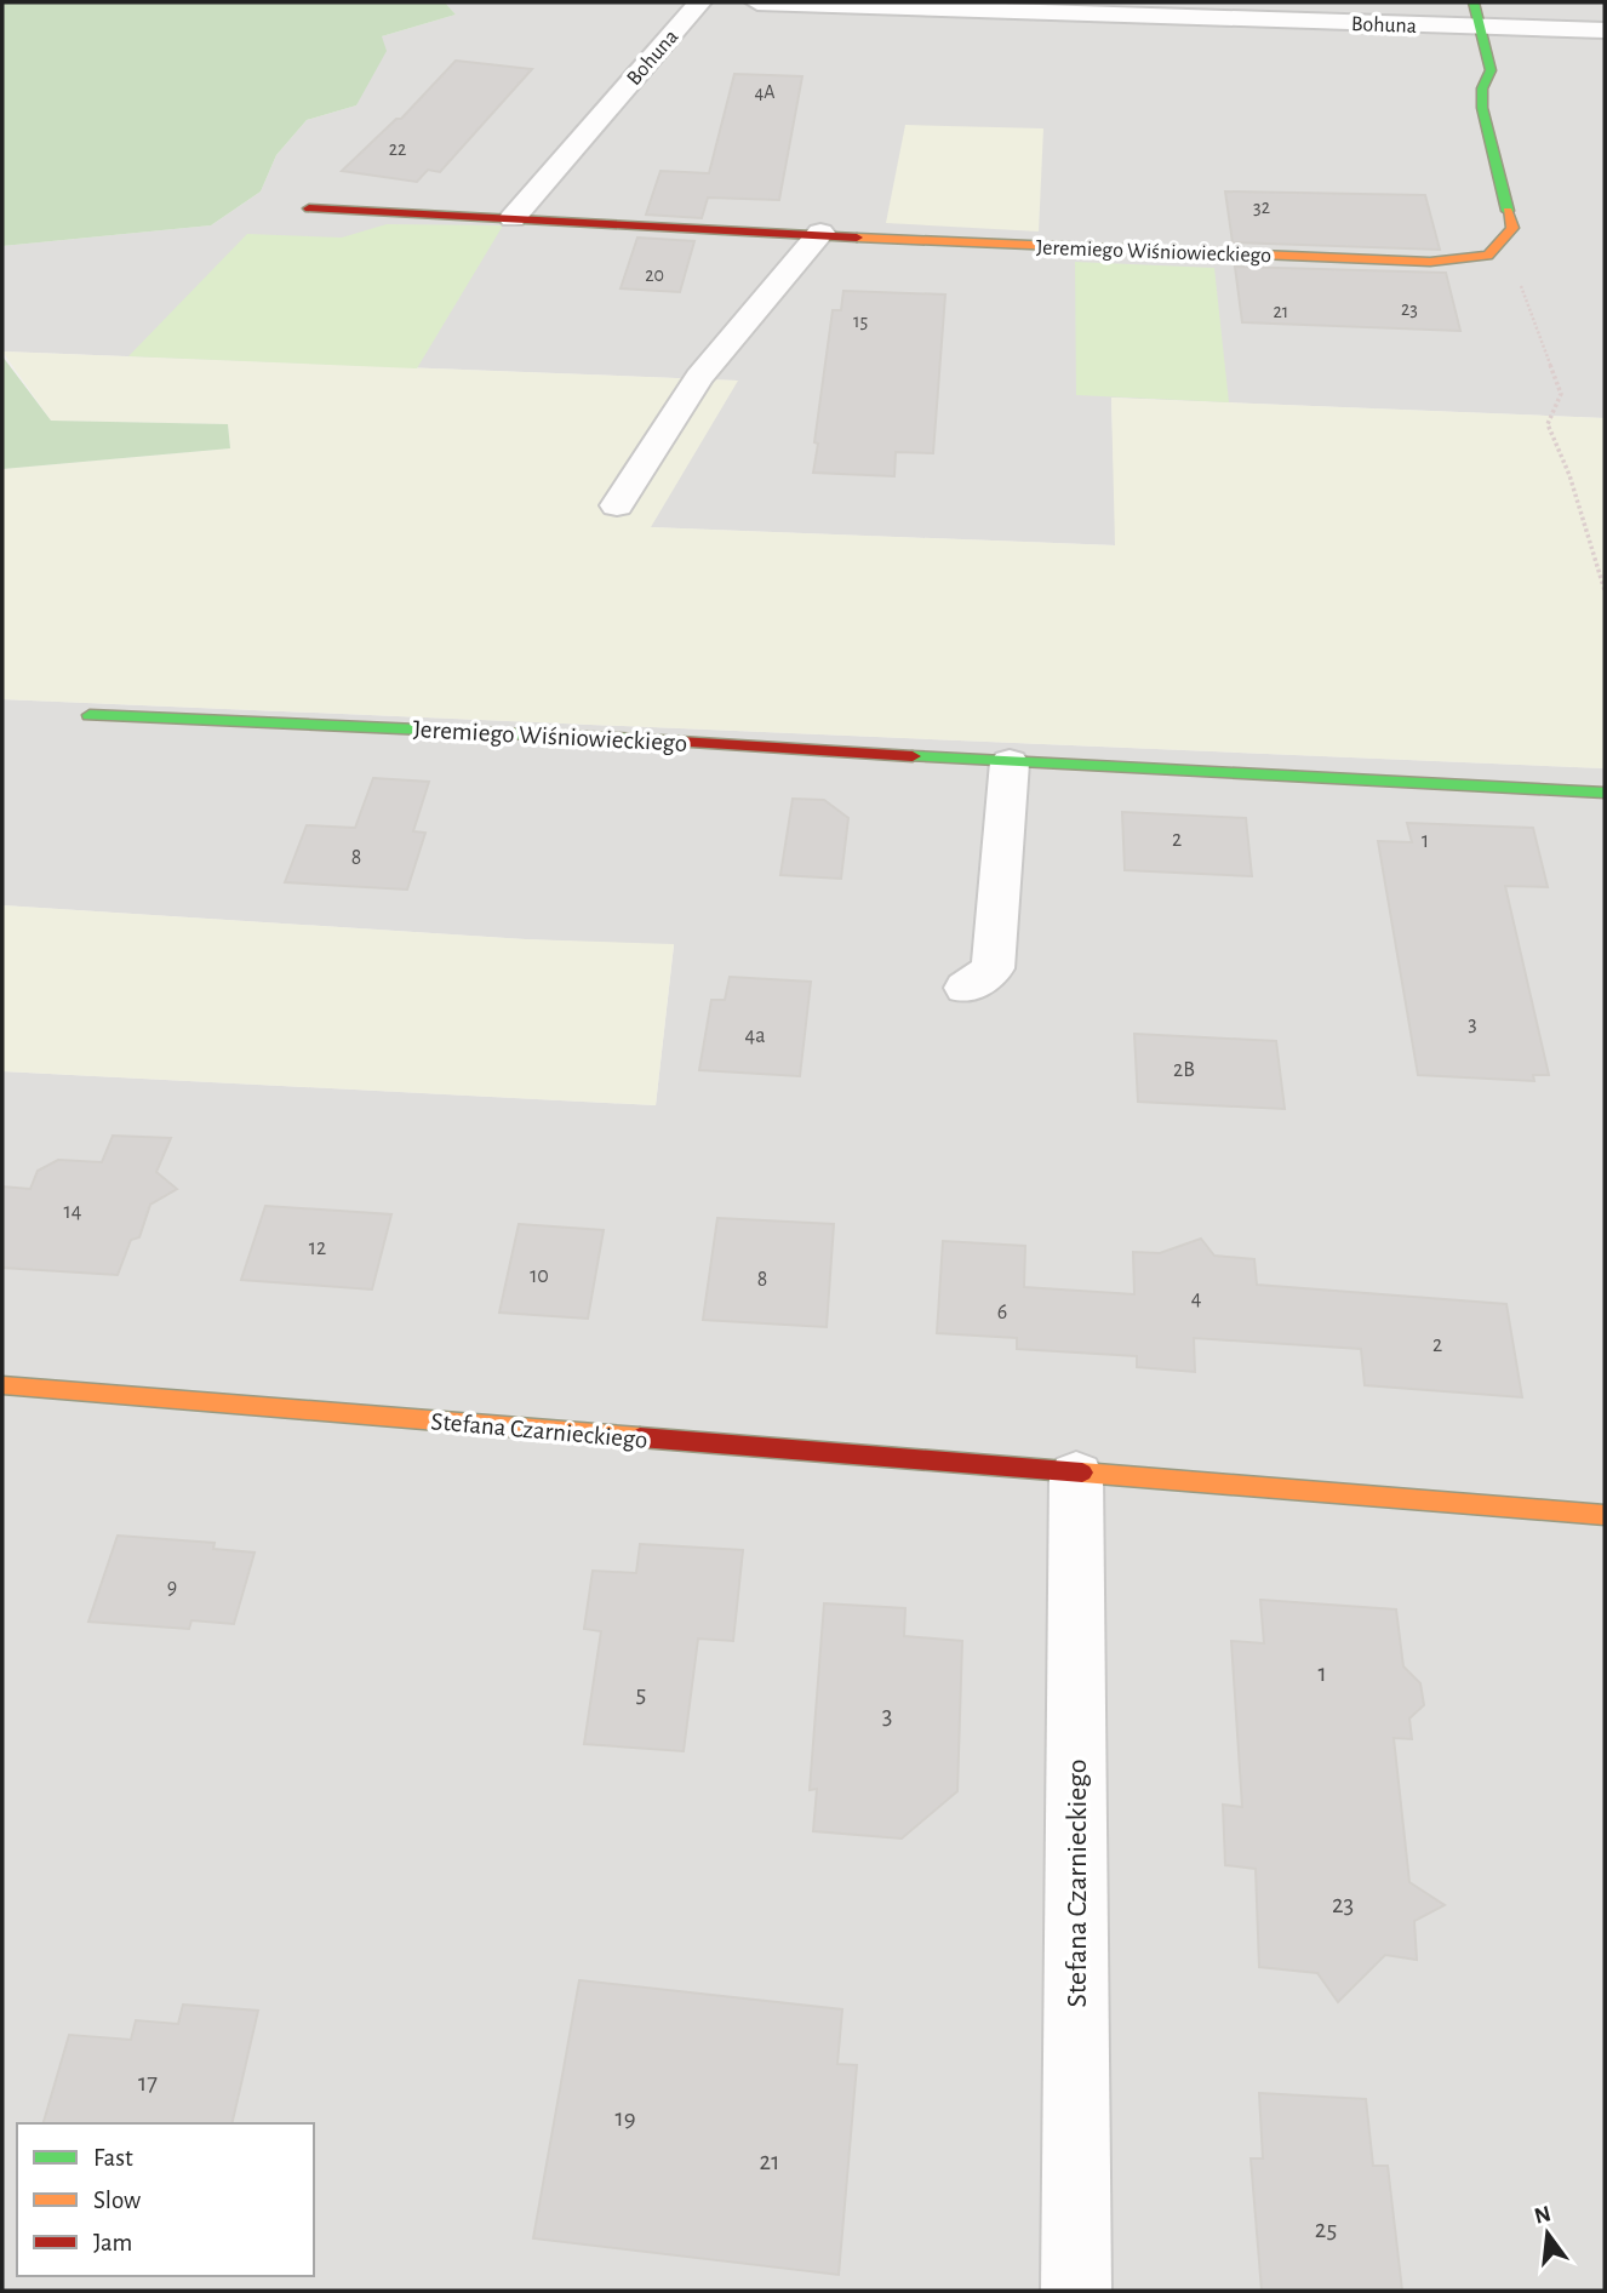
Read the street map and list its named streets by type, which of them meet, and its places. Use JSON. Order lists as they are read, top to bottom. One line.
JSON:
{"streets":{"street":["Bohuna","Jeremiego Wiśniowieckiego","Stefana Czarnieckiego"]},"crossings":[["Bohuna","Jeremiego Wiśniowieckiego"]],"house_numbers":["4A","22","32","20","23","21","15","2","1","8","3","4a","2B","14","12","10","8","4","6","2","9","1","5","3","23","17","19","21","25"],"legend":["Fast","Slow","Jam"],"north":"top"}
